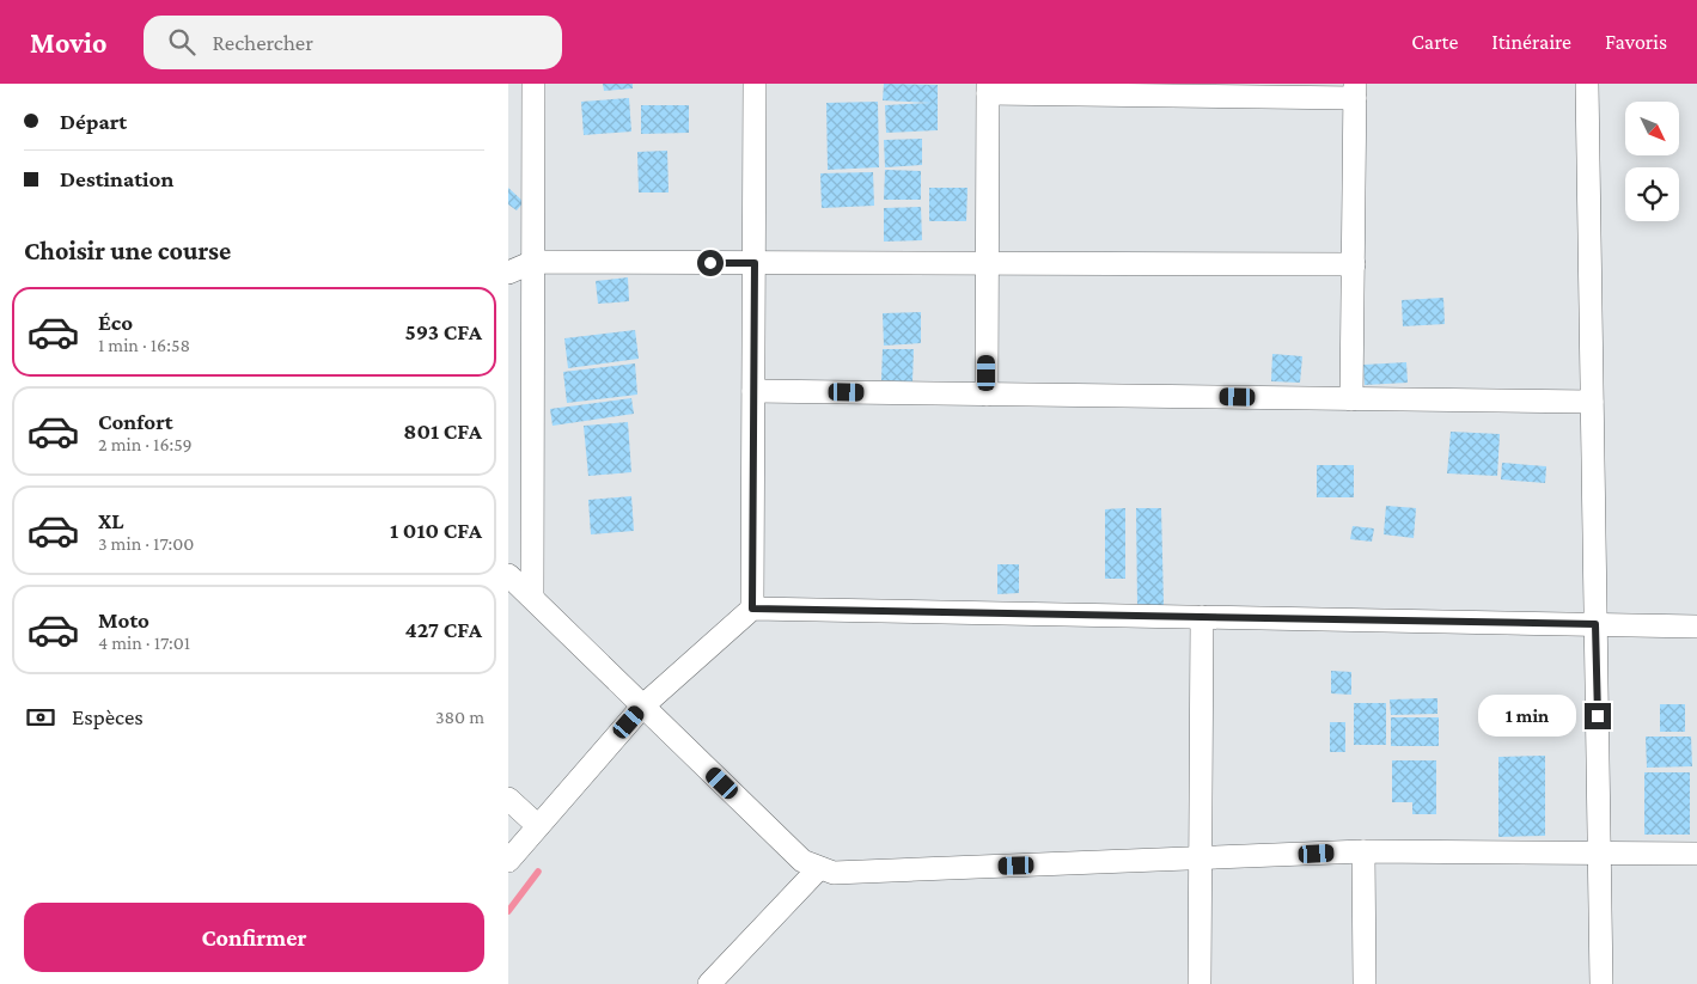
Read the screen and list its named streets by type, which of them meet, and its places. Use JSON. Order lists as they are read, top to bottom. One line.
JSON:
{"north":"bottom right","page":{"header":"Movio","search":"Rechercher","nav":["Carte","Itinéraire","Favoris"],"banner":["Départ","Destination"],"heading":"Choisir une course","list":[{"name":"Éco","note":"1 min · 16:58","value":"593 CFA"},{"name":"Confort","note":"2 min · 16:59","value":"801 CFA"},{"name":"XL","note":"3 min · 17:00","value":"1 010 CFA"},{"name":"Moto","note":"4 min · 17:01","value":"427 CFA"}],"pay":["Espèces","380 m"],"bubble":"1 min","buttons":"Confirmer"}}
